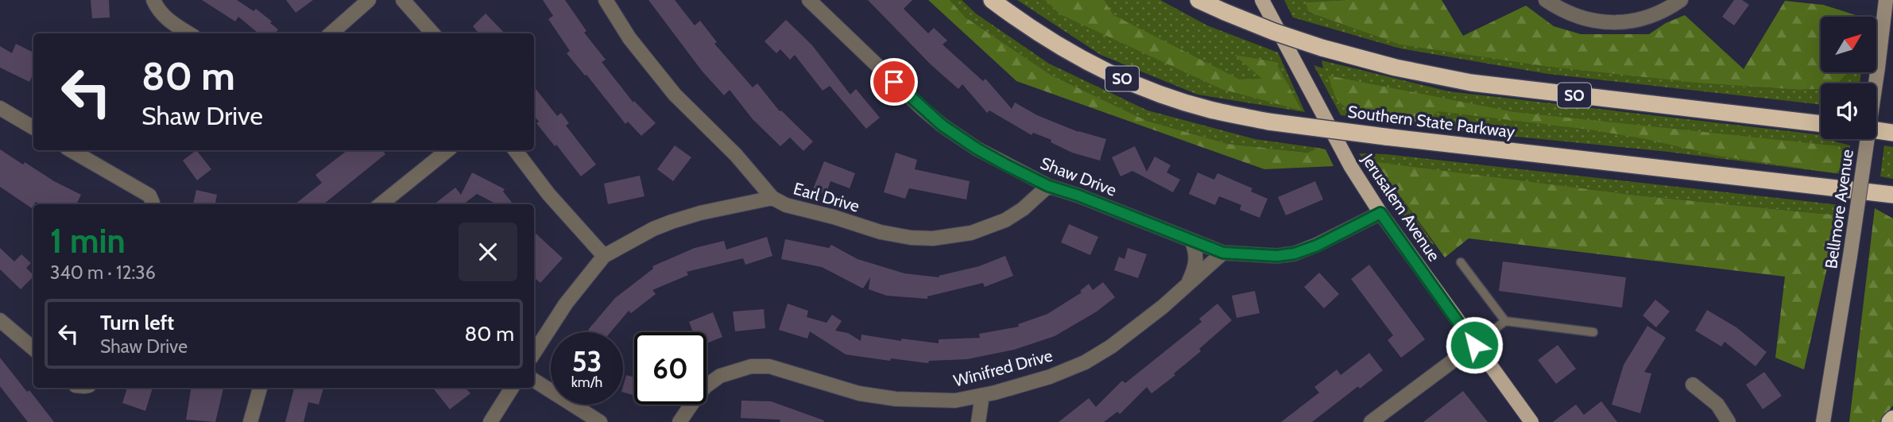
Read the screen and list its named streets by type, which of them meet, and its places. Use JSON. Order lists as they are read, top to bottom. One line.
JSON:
{"streets":{"highway":["SO","Southern State Parkway"],"main road":["Jerusalem Avenue","Bellmore Avenue"],"street":["Shaw Drive","Earl Drive","Winifred Drive"]},"crossings":[["Shaw Drive","Earl Drive"],["Shaw Drive","Jerusalem Avenue"],["Shaw Drive","Winifred Drive"]],"north":"top right","page":{"turn":["80 m","Shaw Drive"],"heading":["1 min","340 m · 12:36"],"list":[{"name":"Turn left","note":"Shaw Drive","value":"80 m"}],"speed":"53 km/h","limit":"60"}}
